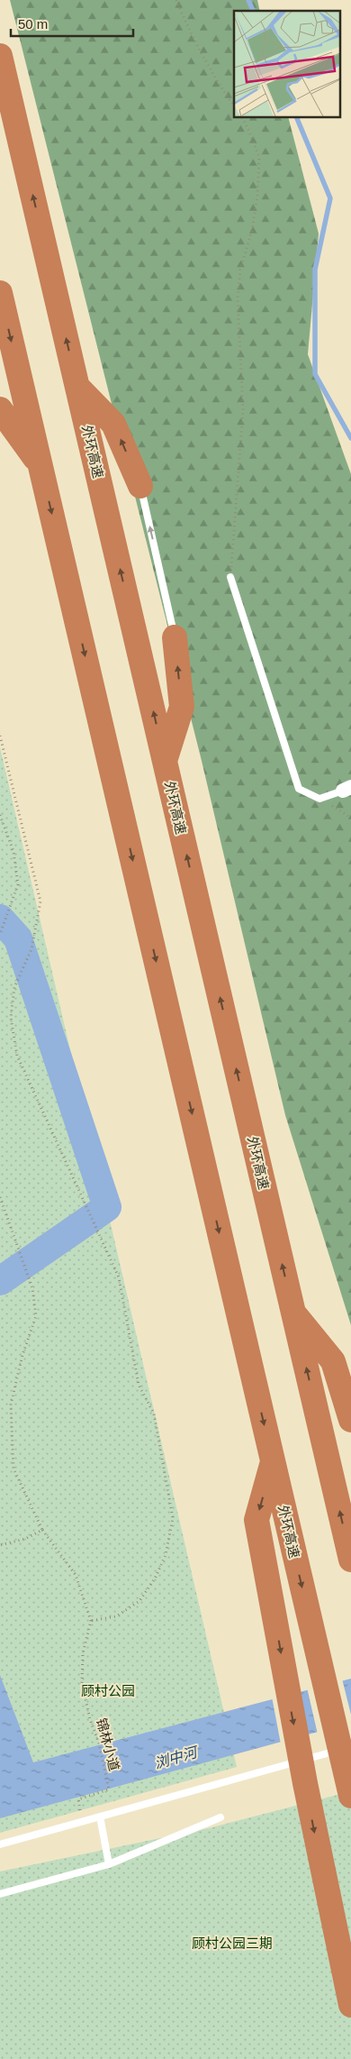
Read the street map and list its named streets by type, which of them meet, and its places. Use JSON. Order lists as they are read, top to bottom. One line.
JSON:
{"streets":{"highway":["外环高速"],"path":["锦林小道"]},"water":["浏中河"],"parks":["顾村公园","顾村公园三期"],"scale_bar":"50 m"}
